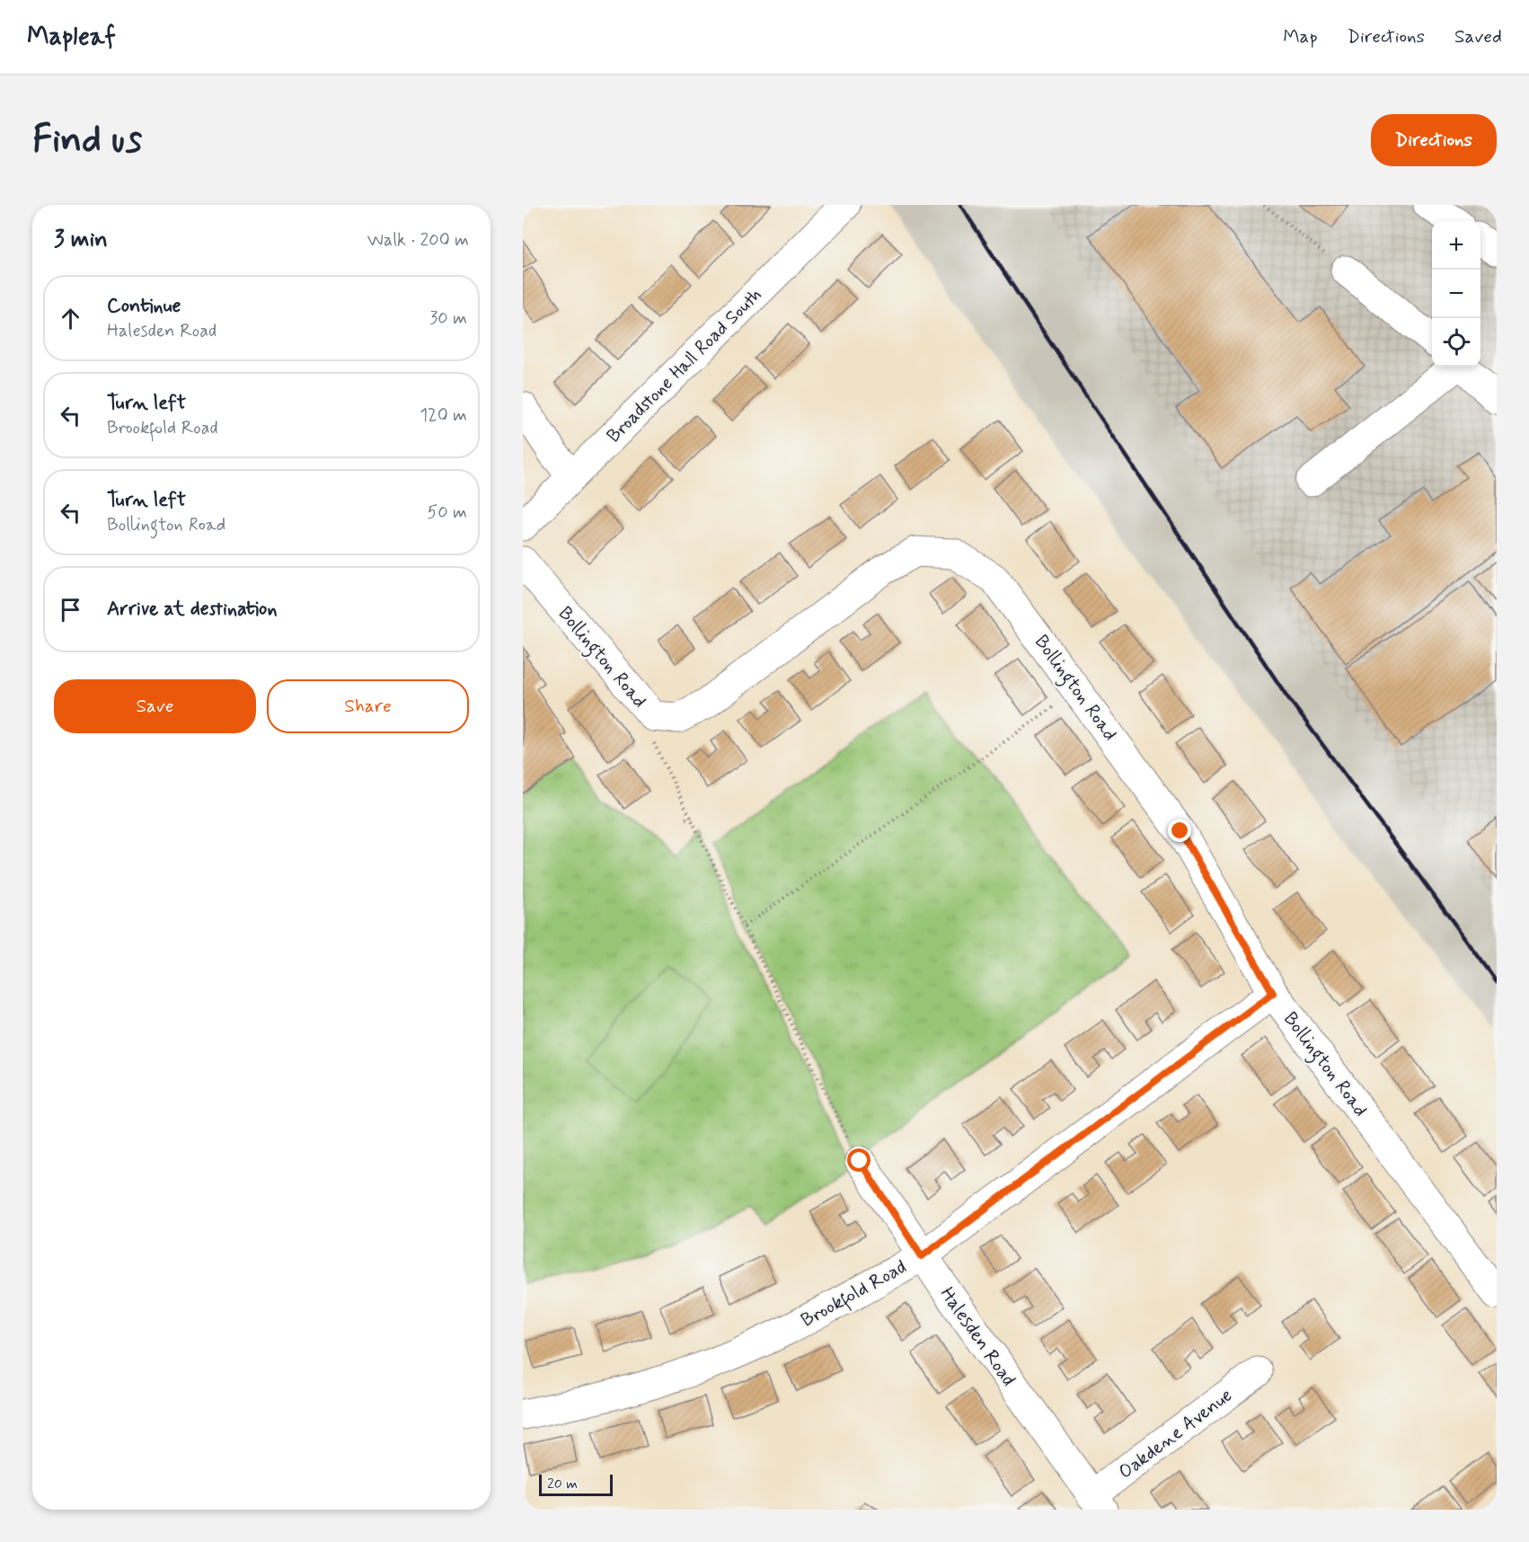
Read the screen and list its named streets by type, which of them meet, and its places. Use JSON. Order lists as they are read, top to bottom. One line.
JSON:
{"streets":{"street":["Broadstone Hall Road South","Bollington Road","Brookfold Road","Halesden Road","Oakdene Avenue"]},"crossings":[["Bollington Road","Brookfold Road"],["Brookfold Road","Halesden Road"],["Halesden Road","Oakdene Avenue"]],"scale_bar":"20 m","page":{"header":"Mapleaf","nav":["Map","Directions","Saved"],"buttons":["Directions",["Save","Share"]],"title":"Find us","heading":["3 min","Walk · 200 m"],"map_buttons":["+","−"],"list":[["Continue","Halesden Road","30 m"],["Turn left","Brookfold Road","120 m"],["Turn left","Bollington Road","50 m"],"Arrive at destination"],"scale":"20 m"}}
